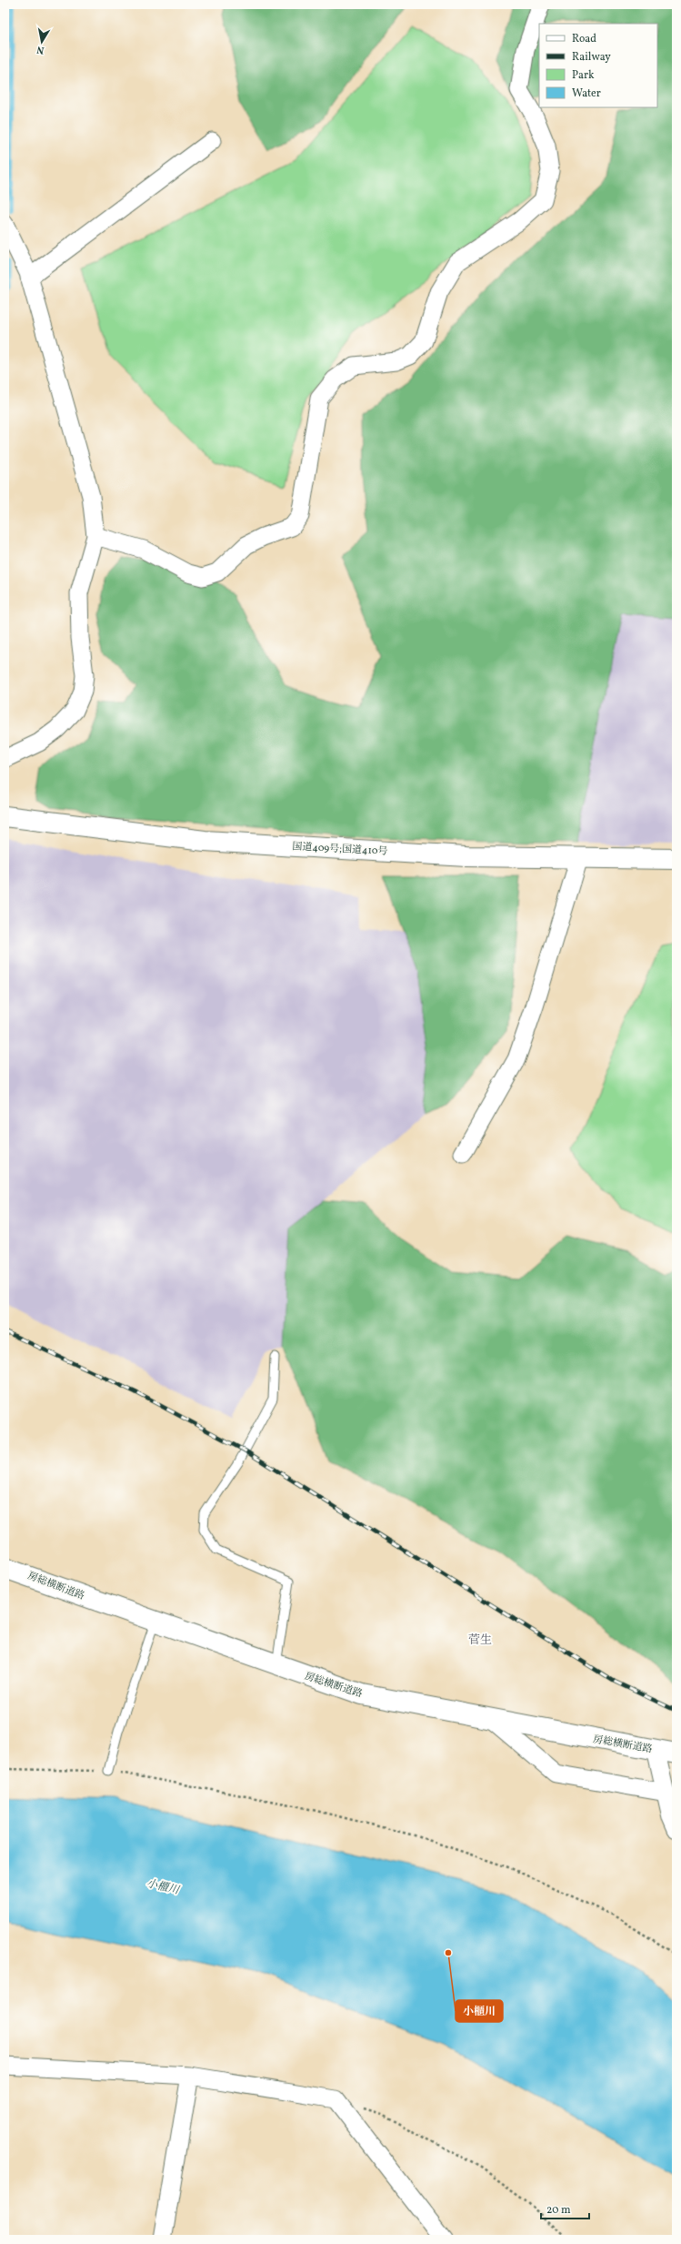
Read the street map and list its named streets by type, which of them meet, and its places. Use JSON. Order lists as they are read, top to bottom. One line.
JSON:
{"streets":{"main road":["国道409号;国道410号","房総横断道路"]},"districts":["菅生"],"water":["小櫃川"],"places":["小櫃川"],"legend":["Road","Railway","Park","Water"],"scale_bar":"20 m","north":"bottom"}
